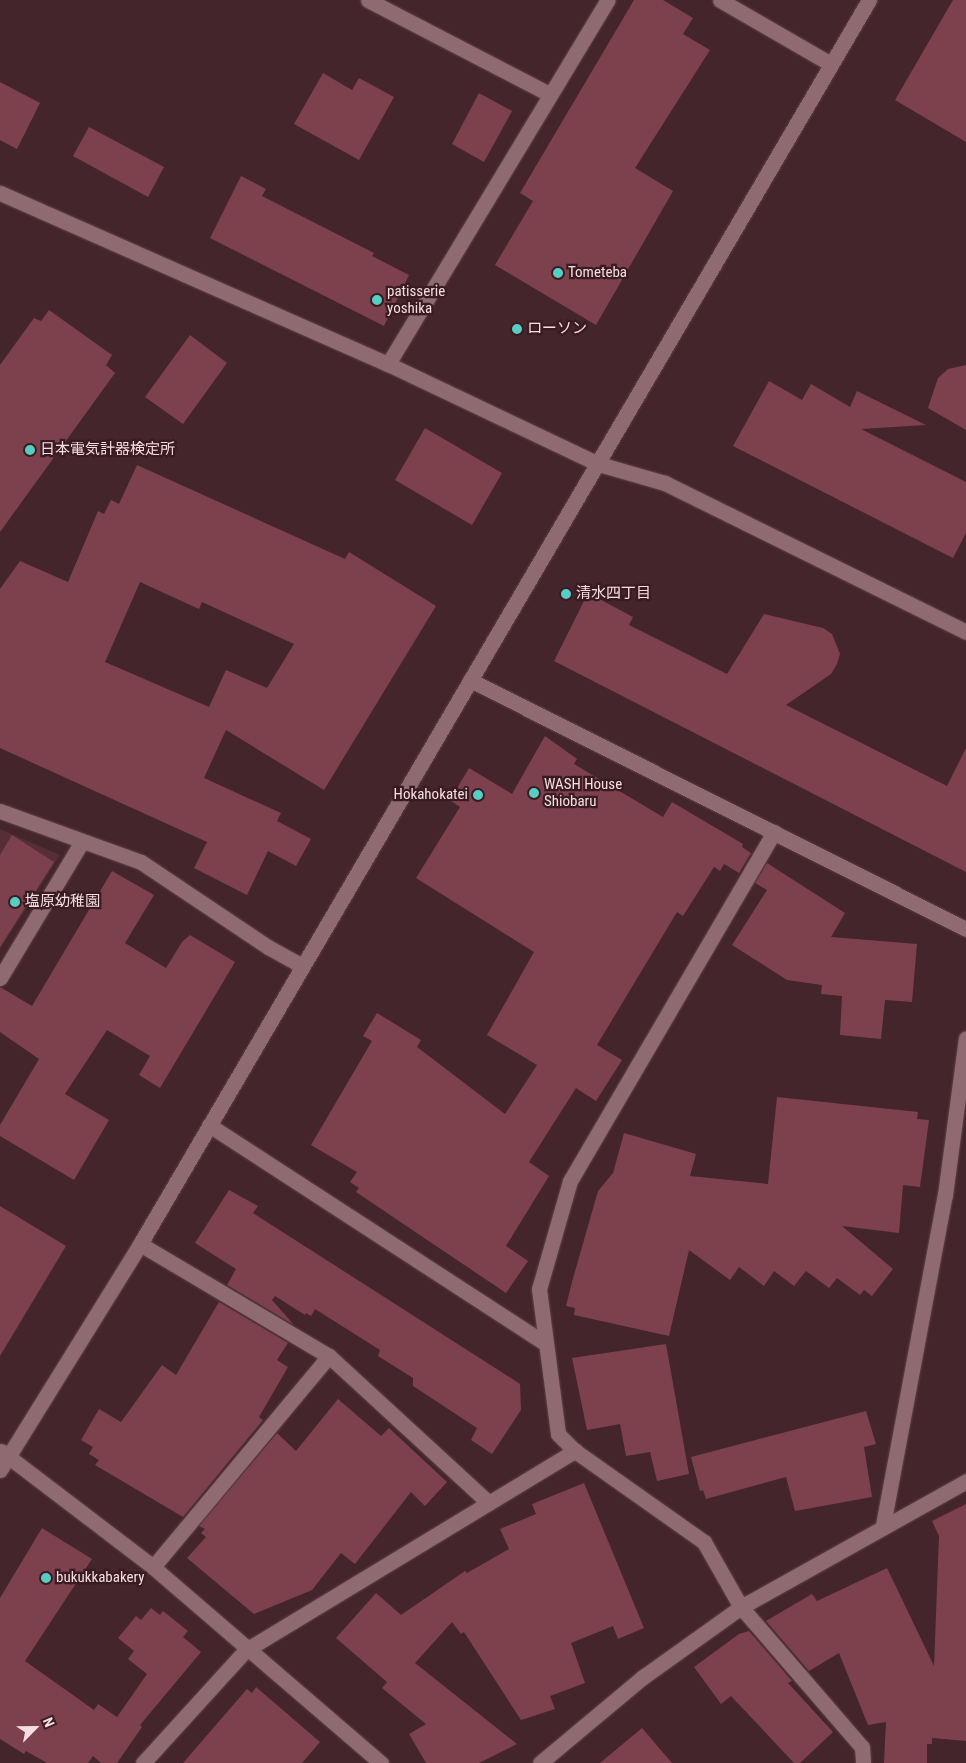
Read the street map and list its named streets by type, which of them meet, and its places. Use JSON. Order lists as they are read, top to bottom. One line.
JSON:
{"places":["Tometeba","patisserie yoshika","ローソン","日本電気計器検定所","清水四丁目","WASH House Shiobaru","Hokahokatei","塩原幼稚園","bukukkabakery"],"north":"top right"}
